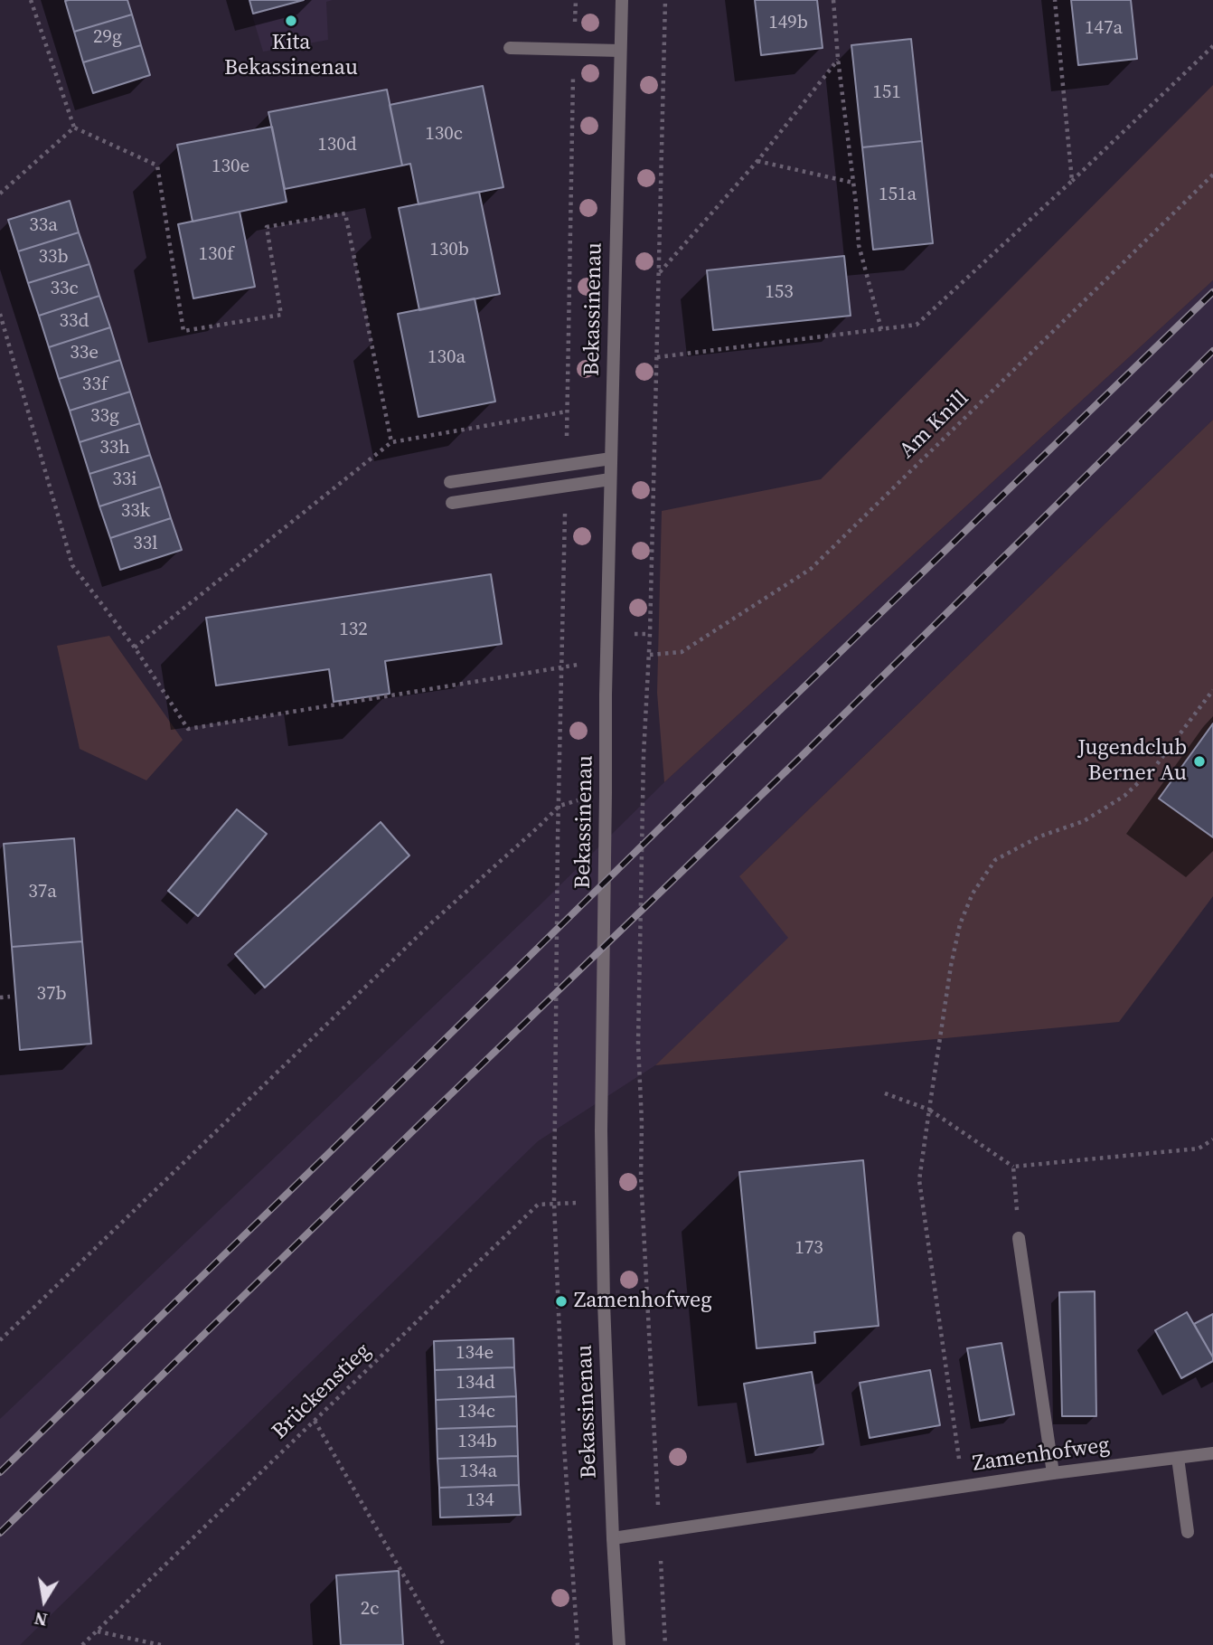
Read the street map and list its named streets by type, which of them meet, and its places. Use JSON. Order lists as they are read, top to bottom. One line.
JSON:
{"streets":{"street":["Bekassinenau","Zamenhofweg"],"path":["Am Knill","Brückenstieg"]},"crossings":[["Bekassinenau","Brückenstieg"],["Bekassinenau","Zamenhofweg"]],"places":["Kita Bekassinenau","Jugendclub Berner Au","Zamenhofweg"],"house_numbers":["149b","147a","29g","151","130c","130d","130e","151a","33a","130b","130f","33b","33c","153","33d","33e","130a","33f","33g","33h","33i","33k","33l","132","37a","37b","173","134e","134d","134c","134b","134a","134","2c"],"north":"bottom"}
